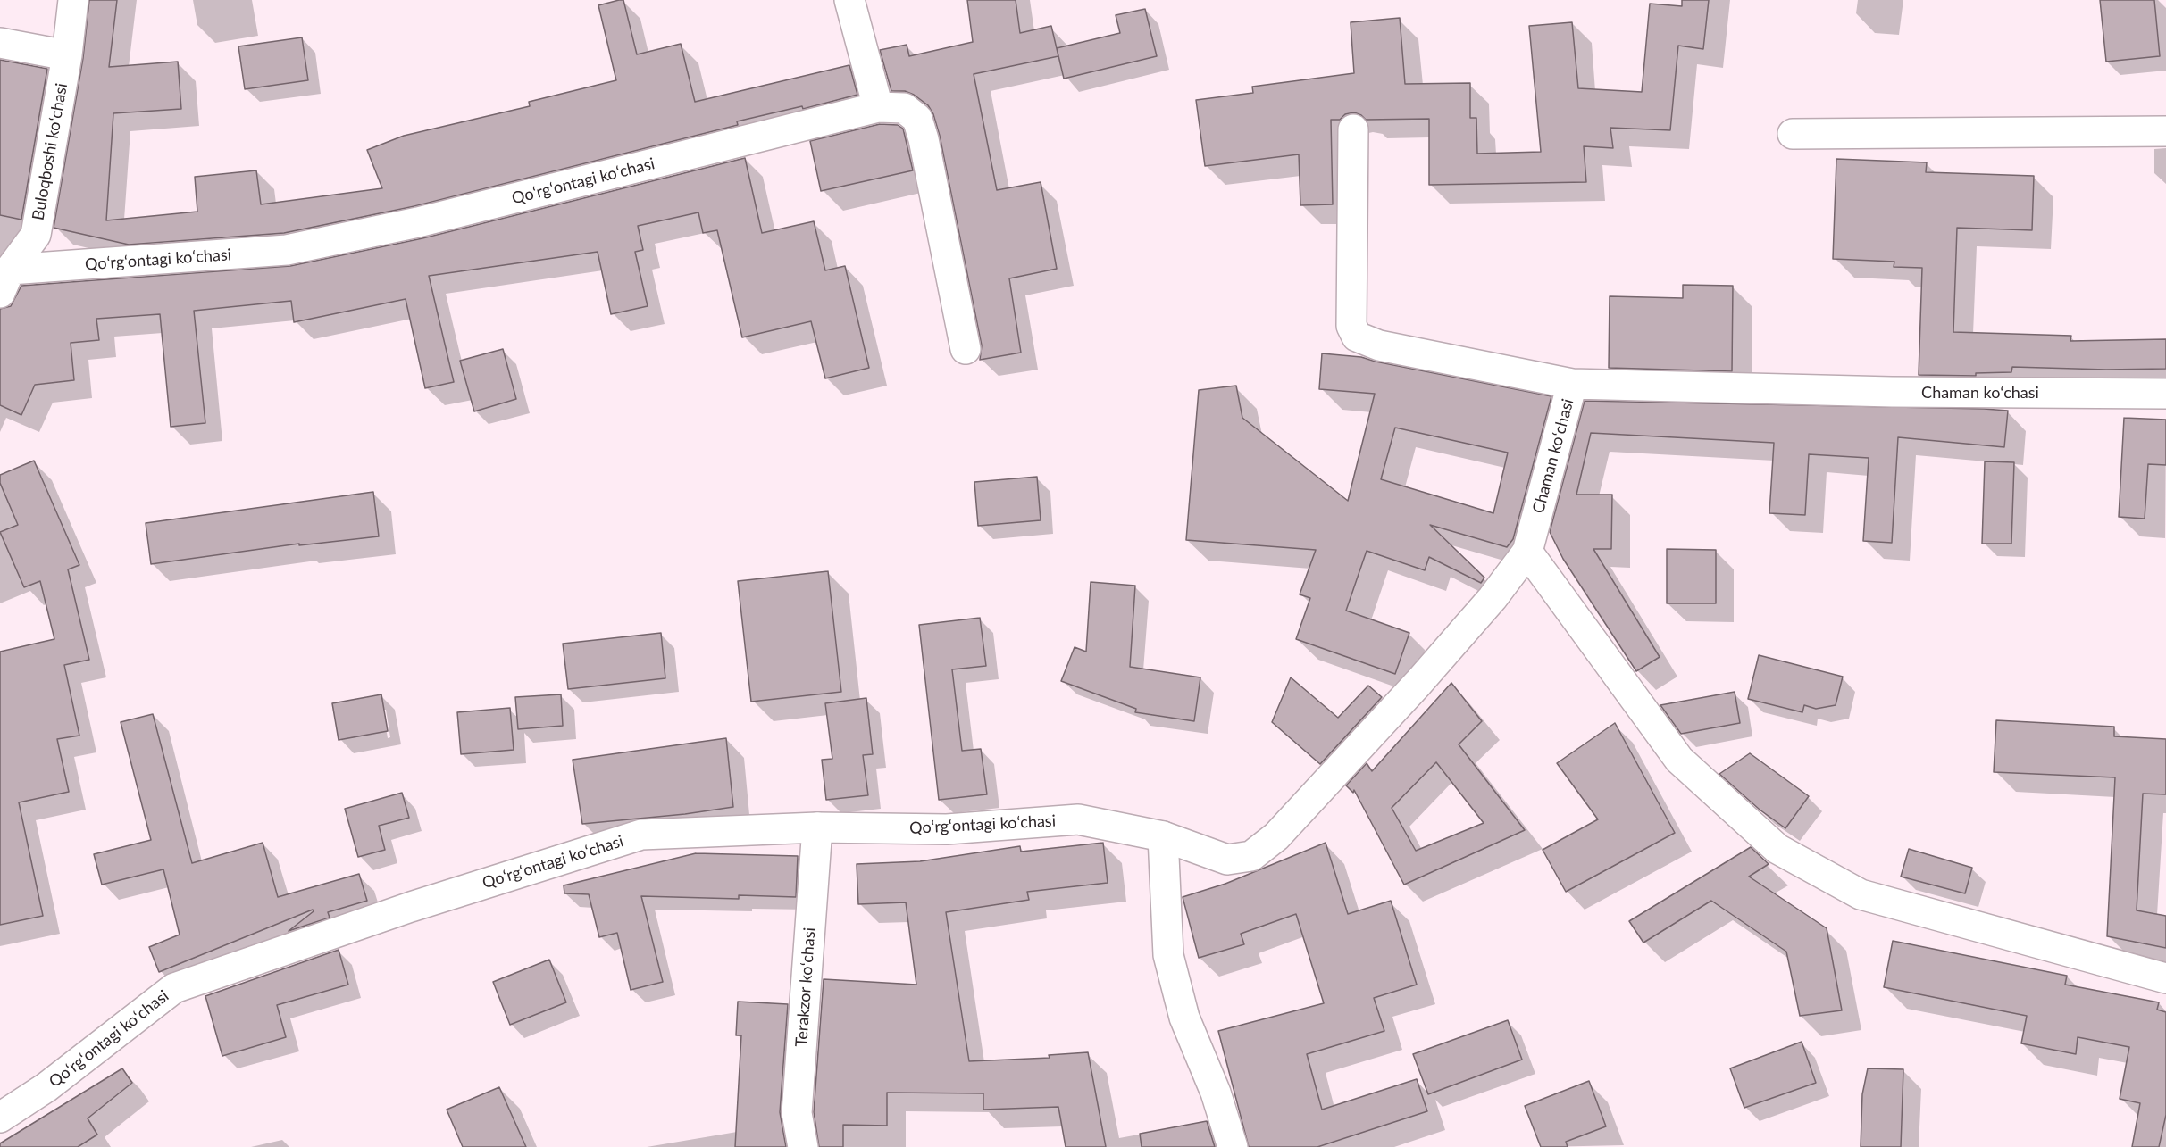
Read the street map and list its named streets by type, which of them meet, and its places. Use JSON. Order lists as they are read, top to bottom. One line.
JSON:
{"streets":{"street":["Buloqboshi koʻchasi","Qoʻrgʻontagi koʻchasi","Chaman koʻchasi","Terakzor koʻchasi"]},"crossings":[["Buloqboshi koʻchasi","Qoʻrgʻontagi koʻchasi"],["Qoʻrgʻontagi koʻchasi","Chaman koʻchasi"],["Qoʻrgʻontagi koʻchasi","Terakzor koʻchasi"]]}
